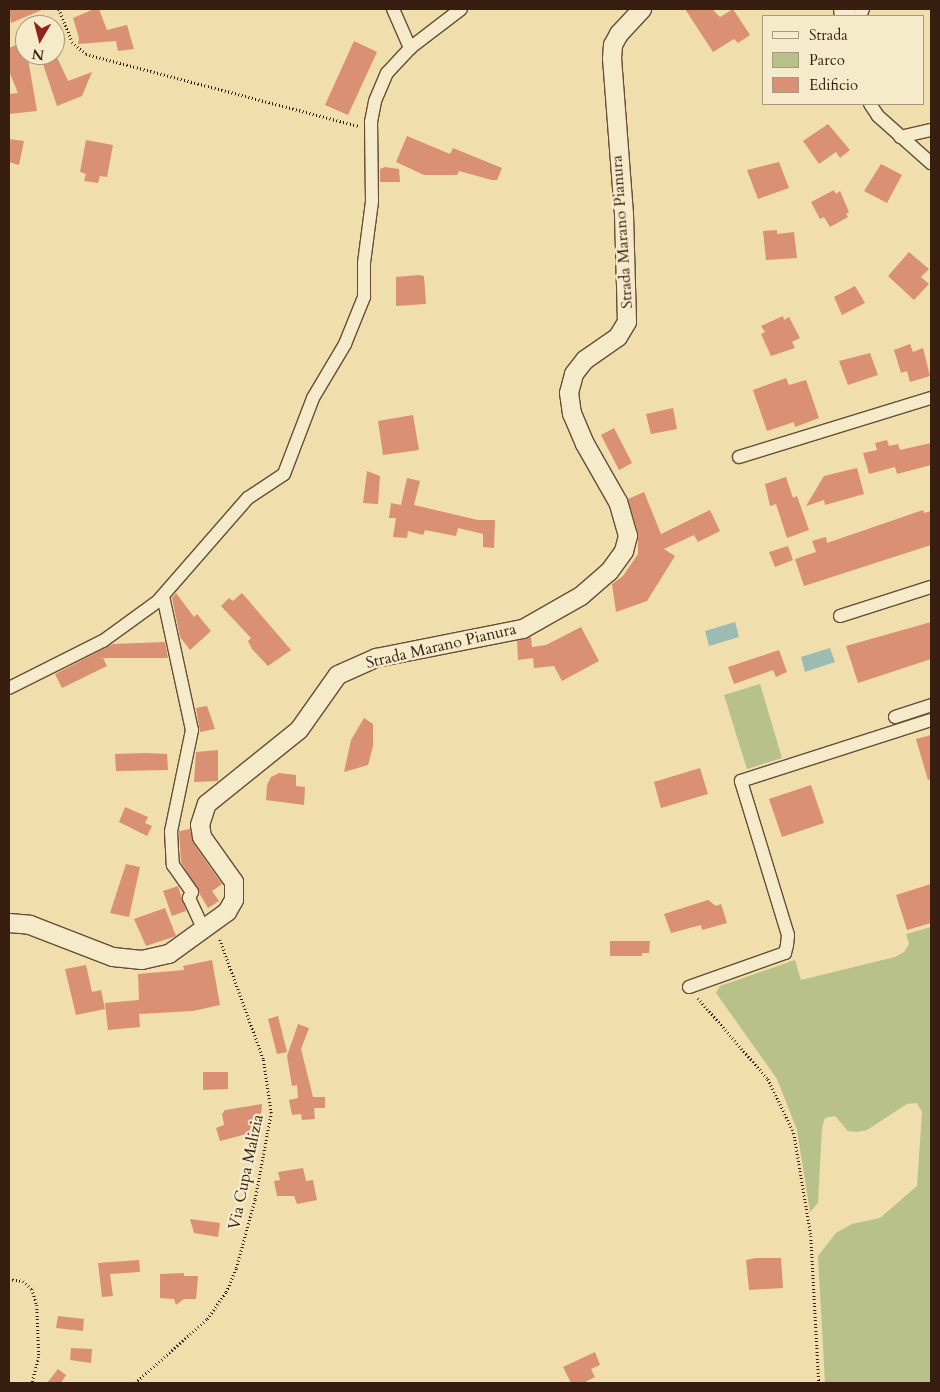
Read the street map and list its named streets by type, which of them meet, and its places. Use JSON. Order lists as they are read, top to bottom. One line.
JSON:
{"streets":{"street":["Strada Marano Pianura"],"path":["Via Cupa Malizia"]},"crossings":[["Strada Marano Pianura","Via Cupa Malizia"]],"legend":["Strada","Parco","Edificio"],"north":"bottom"}
